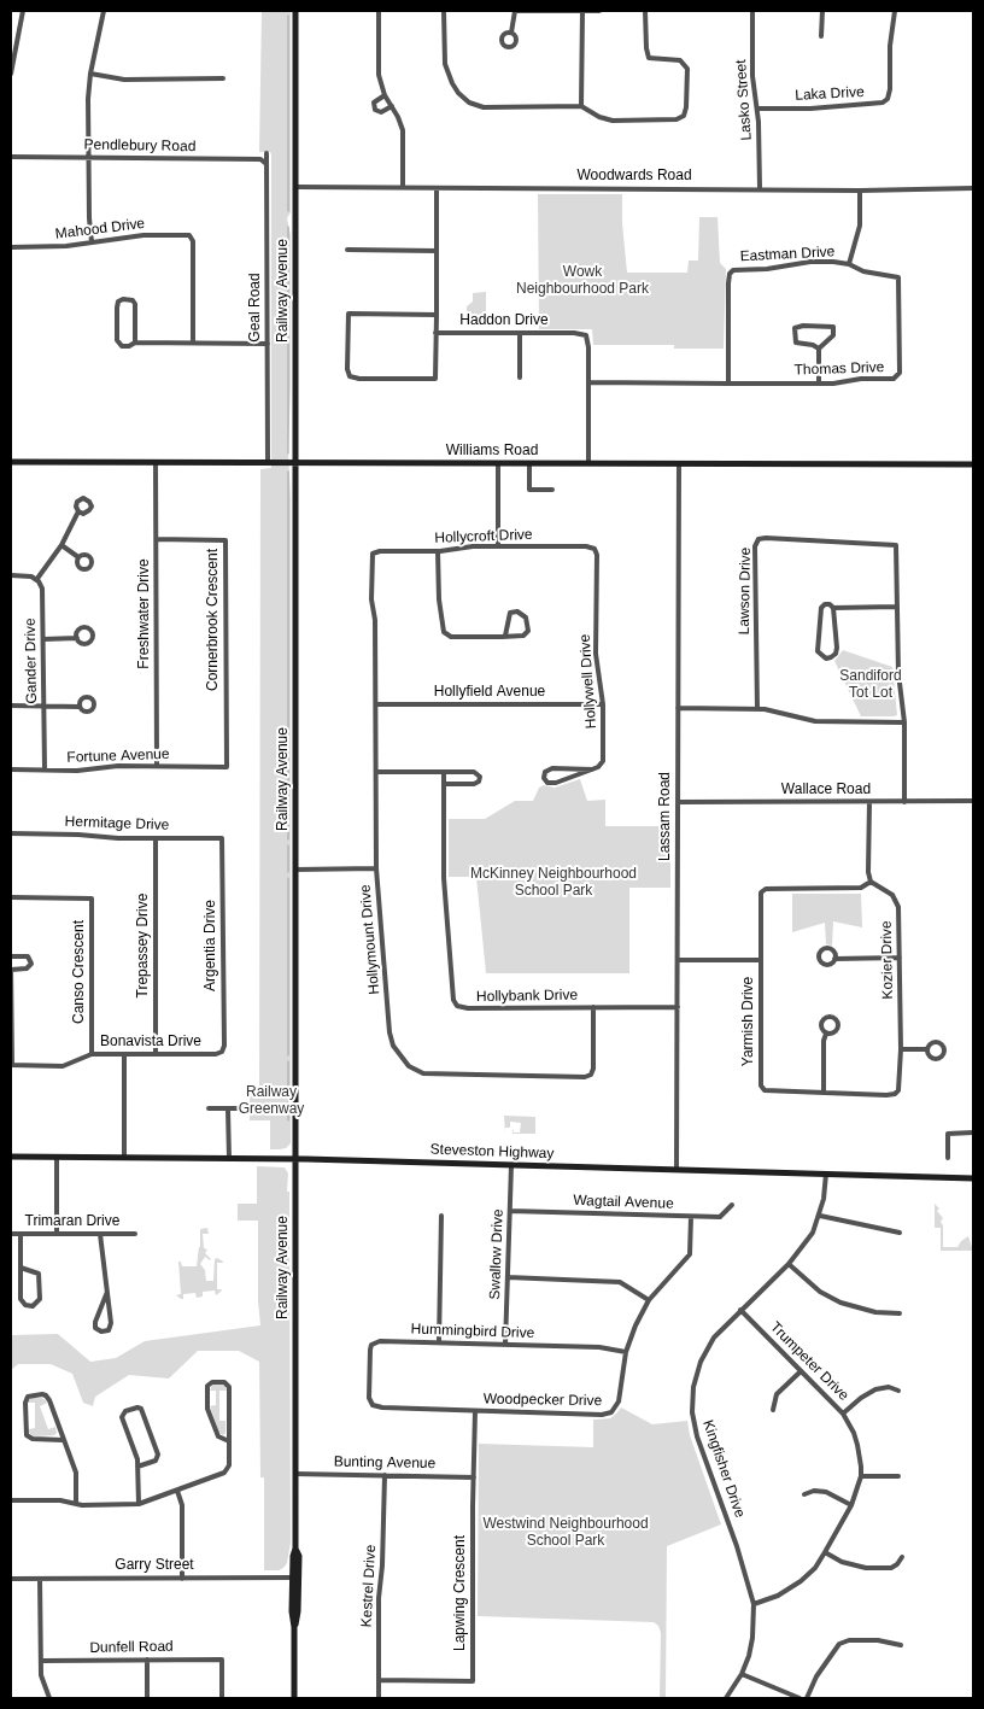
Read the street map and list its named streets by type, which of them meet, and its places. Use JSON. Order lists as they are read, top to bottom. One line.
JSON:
{"streets":{"main road":["Railway Avenue","Williams Road","Steveston Highway"],"street":["Laka Drive","Lasko Street","Pendlebury Road","Woodwards Road","Mahood Drive","Eastman Drive","Geal Road","Haddon Drive","Thomas Drive","Hollycroft Drive","Lawson Drive","Freshwater Drive","Cornerbrook Crescent","Gander Drive","Hollywell Drive","Hollyfield Avenue","Fortune Avenue","Wallace Road","Lassam Road","Hermitage Drive","Hollymount Drive","Trepassey Drive","Argentia Drive","Kozier Drive","Canso Crescent","Hollybank Drive","Yarmish Drive","Bonavista Drive","Wagtail Avenue","Trimaran Drive","Swallow Drive","Hummingbird Drive","Trumpeter Drive","Woodpecker Drive","Bunting Avenue","Kingfisher Drive","Garry Street","Kestrel Drive","Lapwing Crescent","Dunfell Road"]},"crossings":[["Laka Drive","Lasko Street"],["Lasko Street","Woodwards Road"],["Pendlebury Road","Geal Road"],["Woodwards Road","Railway Avenue"],["Eastman Drive","Thomas Drive"],["Railway Avenue","Williams Road"],["Railway Avenue","Steveston Highway"],["Railway Avenue","Bunting Avenue"],["Railway Avenue","Garry Street"],["Geal Road","Williams Road"],["Haddon Drive","Thomas Drive"],["Haddon Drive","Williams Road"],["Williams Road","Freshwater Drive"],["Williams Road","Lassam Road"],["Hollycroft Drive","Hollywell Drive"],["Hollycroft Drive","Hollymount Drive"],["Freshwater Drive","Cornerbrook Crescent"],["Freshwater Drive","Fortune Avenue"],["Cornerbrook Crescent","Fortune Avenue"],["Gander Drive","Fortune Avenue"],["Hollywell Drive","Hollyfield Avenue"],["Hollyfield Avenue","Hollymount Drive"],["Wallace Road","Lassam Road"],["Lassam Road","Hollybank Drive"],["Lassam Road","Steveston Highway"],["Hermitage Drive","Trepassey Drive"],["Hermitage Drive","Argentia Drive"],["Hollymount Drive","Hollybank Drive"],["Trepassey Drive","Bonavista Drive"],["Argentia Drive","Bonavista Drive"],["Kozier Drive","Yarmish Drive"],["Canso Crescent","Bonavista Drive"],["Steveston Highway","Swallow Drive"],["Steveston Highway","Kingfisher Drive"],["Wagtail Avenue","Swallow Drive"],["Wagtail Avenue","Woodpecker Drive"],["Swallow Drive","Hummingbird Drive"],["Hummingbird Drive","Woodpecker Drive"],["Trumpeter Drive","Kingfisher Drive"],["Woodpecker Drive","Lapwing Crescent"],["Bunting Avenue","Kestrel Drive"],["Bunting Avenue","Lapwing Crescent"],["Kestrel Drive","Lapwing Crescent"]],"parks":["Wowk Neighbourhood Park","Sandiford Tot Lot","McKinney Neighbourhood School Park","Railway Greenway","Westwind Neighbourhood School Park"]}
